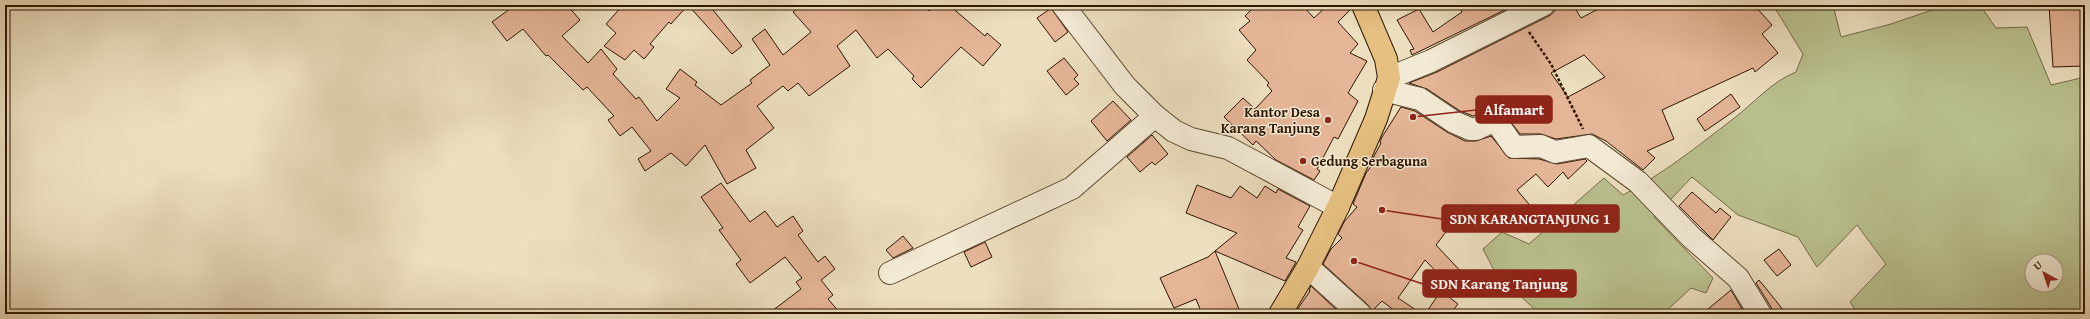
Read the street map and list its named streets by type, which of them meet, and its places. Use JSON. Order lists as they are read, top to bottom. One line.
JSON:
{"places":["Alfamart","Kantor Desa Karang Tanjung","Gedung Serbaguna","SDN KARANGTANJUNG 1","SDN Karang Tanjung"],"north":"top left"}
